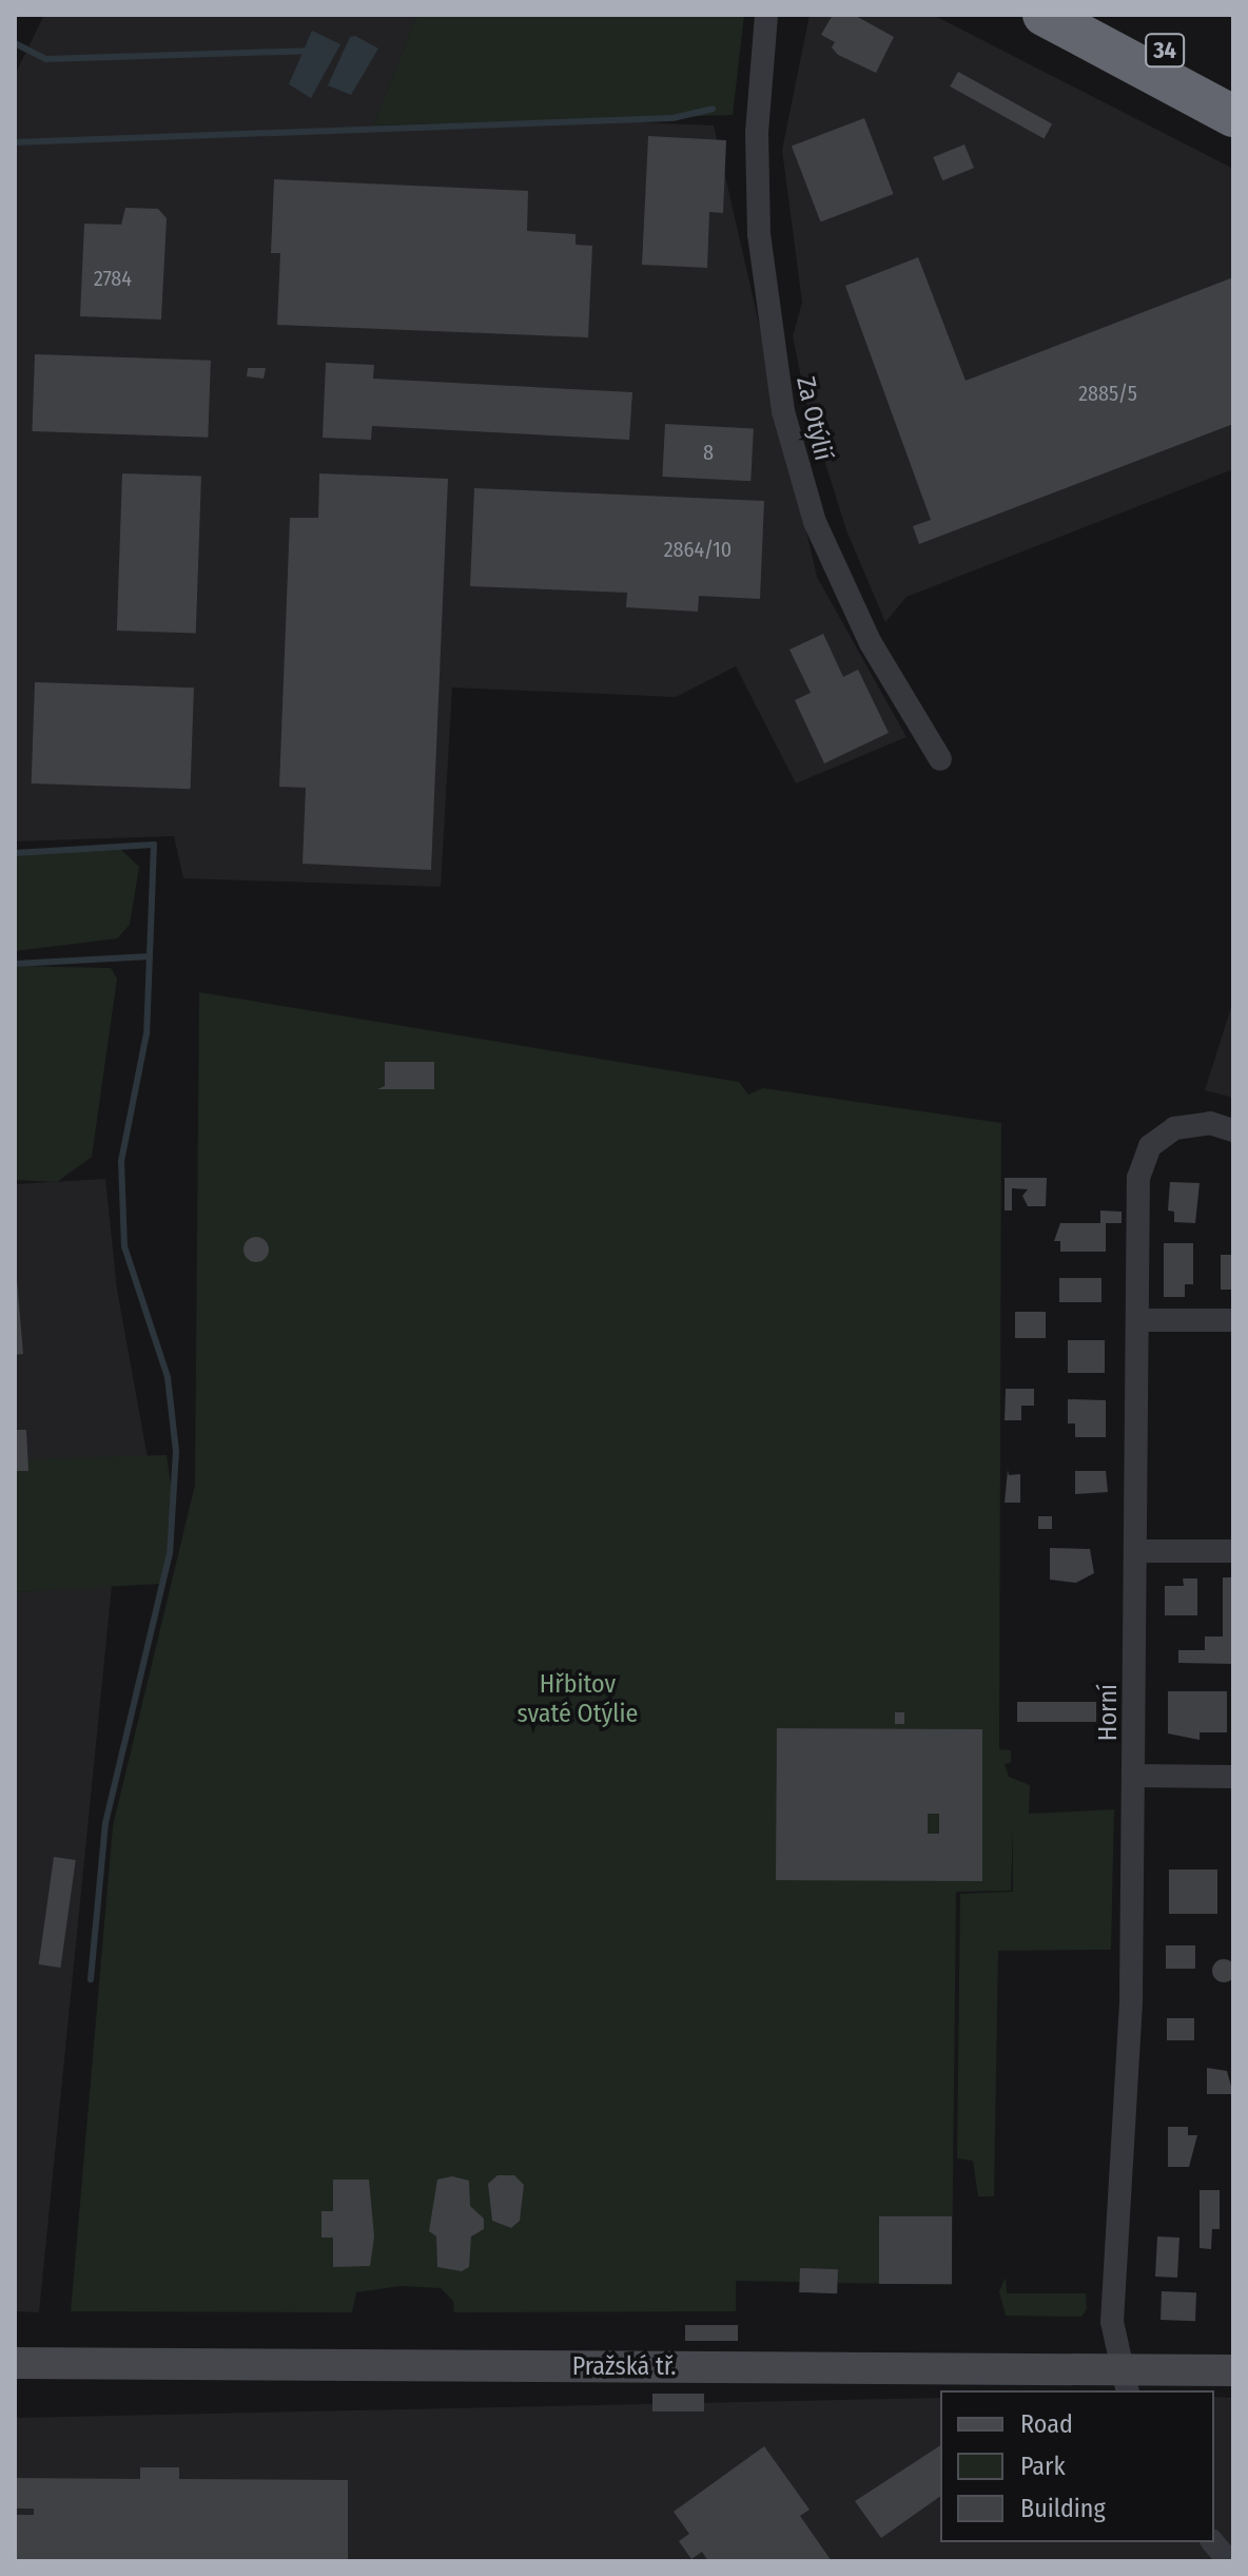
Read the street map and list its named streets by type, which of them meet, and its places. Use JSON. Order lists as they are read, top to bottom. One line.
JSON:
{"streets":{"highway":["34"],"main road":["Pražská tř."],"street":["Za Otýlií","Horní"]},"crossings":[["Horní","Pražská tř."]],"parks":["Hřbitov svaté Otýlie"],"house_numbers":["2784","2885/5","8","2864/10"],"legend":["Road","Park","Building"]}
